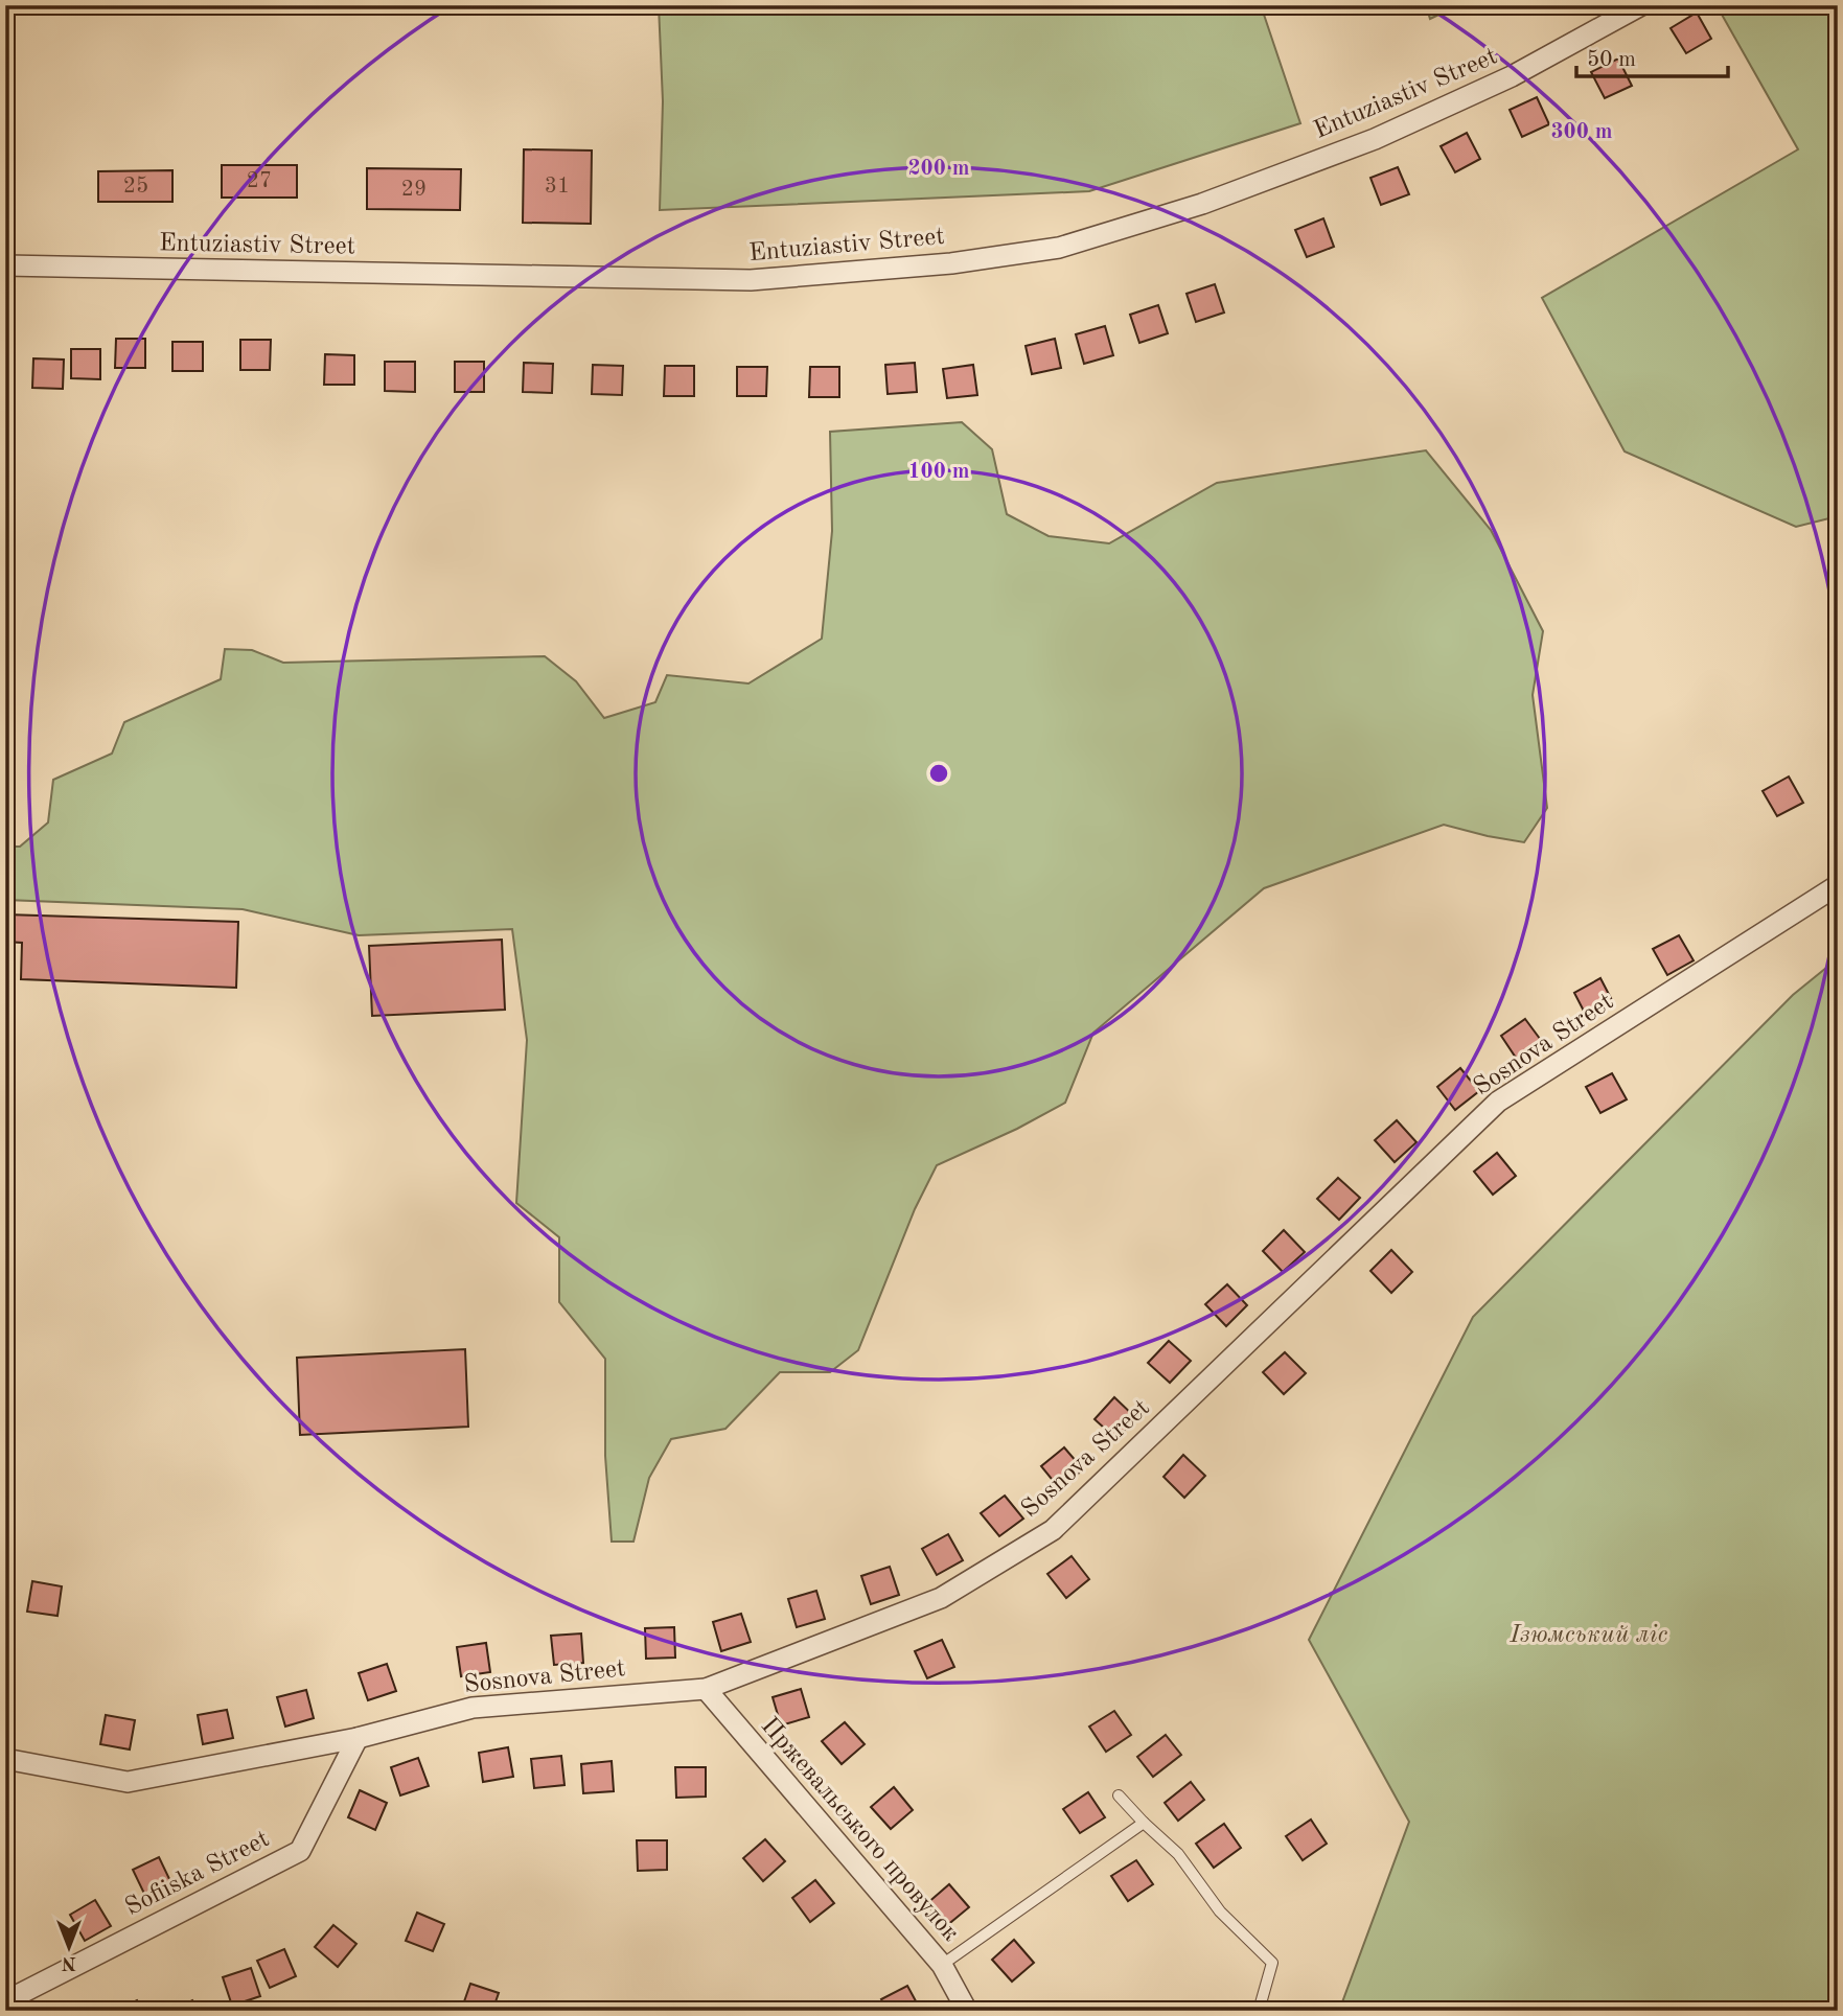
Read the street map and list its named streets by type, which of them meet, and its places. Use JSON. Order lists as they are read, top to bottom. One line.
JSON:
{"streets":{"street":["Entuziastiv Street","Sosnova Street","Пржевальського провулок","Sofiiska Street"]},"crossings":[["Sosnova Street","Пржевальського провулок"],["Sosnova Street","Sofiiska Street"]],"parks":["Ізюмський ліс"],"house_numbers":["27","25","31","29"],"scale_bar":"50 m","north":"bottom","rings":["300 m","200 m","100 m"]}
